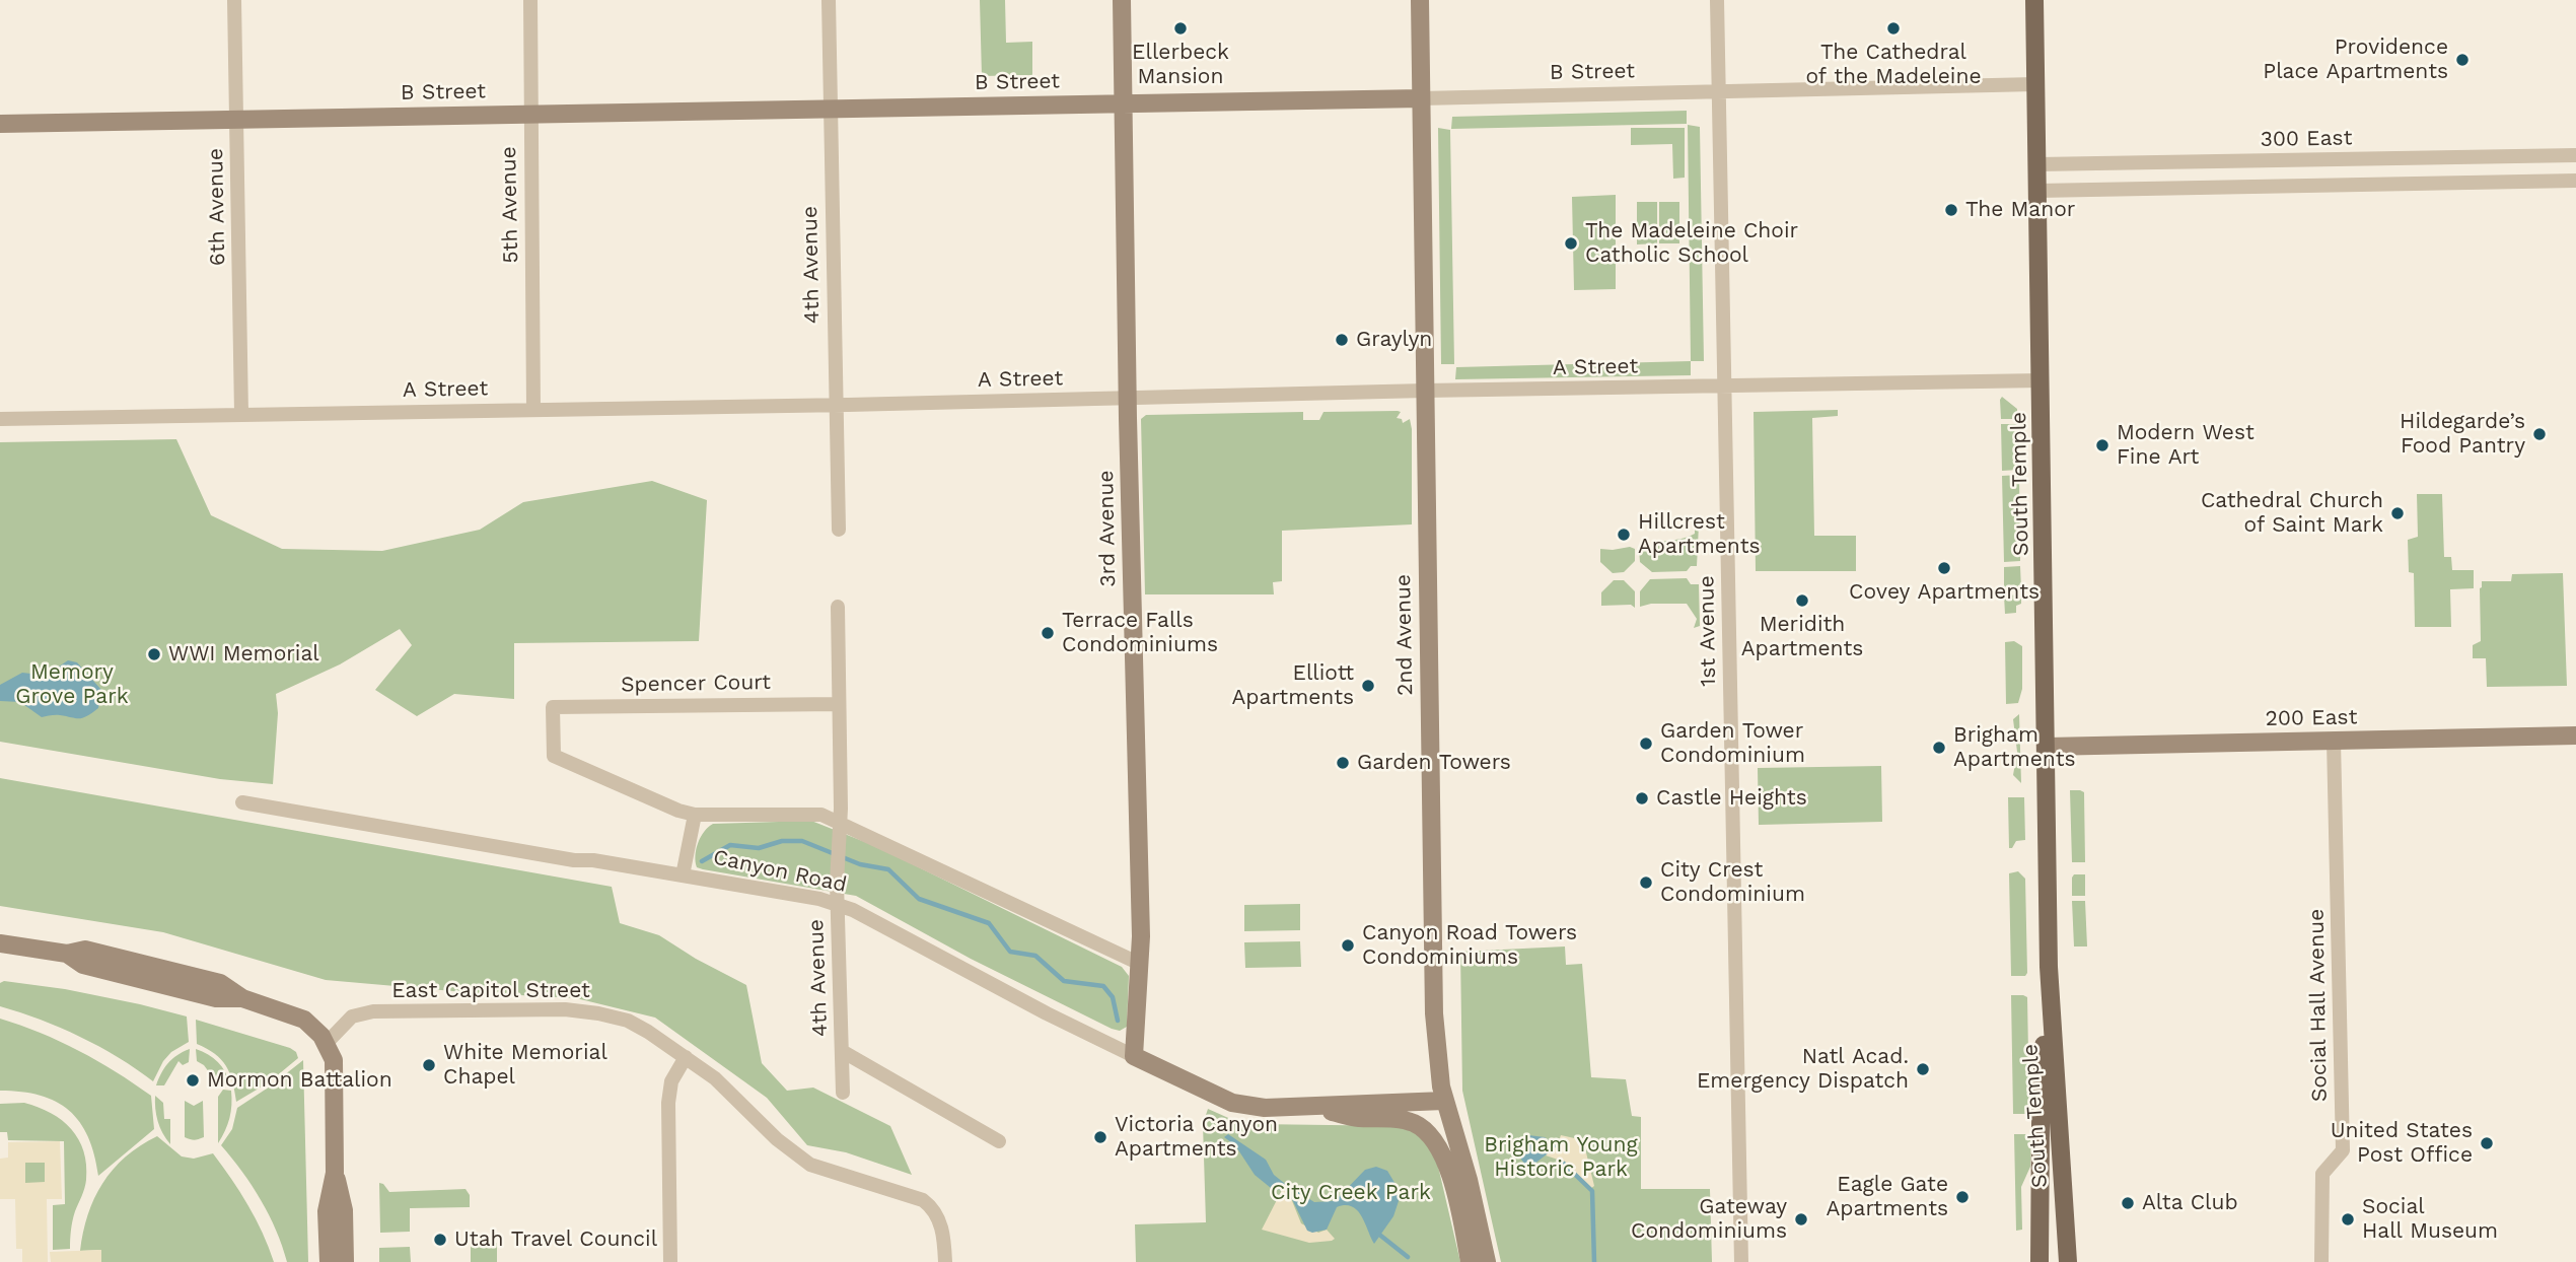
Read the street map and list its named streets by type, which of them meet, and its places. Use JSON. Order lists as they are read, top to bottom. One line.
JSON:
{"streets":{"main road":["South Temple"],"street":["B Street","300 East","5th Avenue","6th Avenue","4th Avenue","A Street","3rd Avenue","1st Avenue","2nd Avenue","Spencer Court","200 East","Canyon Road","East Capitol Street","Social Hall Avenue"]},"crossings":[["B Street","5th Avenue"],["B Street","6th Avenue"],["B Street","4th Avenue"],["B Street","South Temple"],["B Street","3rd Avenue"],["B Street","1st Avenue"],["B Street","2nd Avenue"],["300 East","South Temple"],["5th Avenue","A Street"],["6th Avenue","A Street"],["4th Avenue","A Street"],["4th Avenue","Spencer Court"],["4th Avenue","Canyon Road"],["A Street","South Temple"],["A Street","3rd Avenue"],["A Street","1st Avenue"],["A Street","2nd Avenue"],["South Temple","200 East"],["3rd Avenue","Canyon Road"],["2nd Avenue","Canyon Road"],["Spencer Court","Canyon Road"],["200 East","Social Hall Avenue"]],"parks":["Memory Grove Park","Brigham Young Historic Park","City Creek Park"],"places":["Ellerbeck Mansion","The Cathedral of the Madeleine","Providence Place Apartments","The Manor","The Madeleine Choir Catholic School","Graylyn","Hildegarde’s Food Pantry","Modern West Fine Art","Cathedral Church of Saint Mark","Hillcrest Apartments","Covey Apartments","Meridith Apartments","Terrace Falls Condominiums","WWI Memorial","Elliott Apartments","Garden Tower Condominium","Brigham Apartments","Garden Towers","Castle Heights","City Crest Condominium","Canyon Road Towers Condominiums","White Memorial Chapel","Natl Acad. Emergency Dispatch","Mormon Battalion","Victoria Canyon Apartments","United States Post Office","Eagle Gate Apartments","Alta Club","Gateway Condominiums","Social Hall Museum","Utah Travel Council"]}
